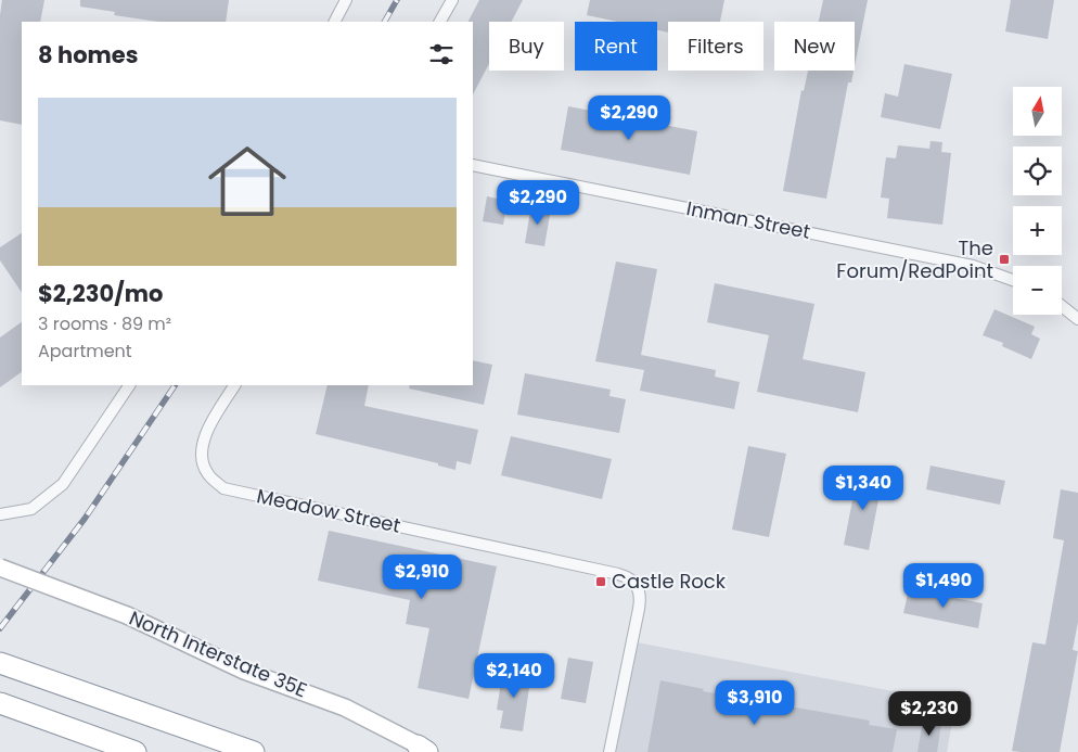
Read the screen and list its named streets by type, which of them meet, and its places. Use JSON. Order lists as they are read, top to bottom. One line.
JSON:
{"streets":{"main road":["North Interstate 35E"],"street":["Inman Street","Meadow Street"]},"places":{"transit":["The Forum/RedPoint","Castle Rock"]},"north":"top","page":{"chip":["Buy","Rent","Filters","New"],"heading":"8 homes","map_buttons":["+","−"],"list":[{"name":"$2,230/mo","note":"3 rooms · 89 m² · Apartment"}],"price":["$2,290","$2,290","$1,340","$2,910","$1,490","$2,140","$3,910","$2,230"]}}
